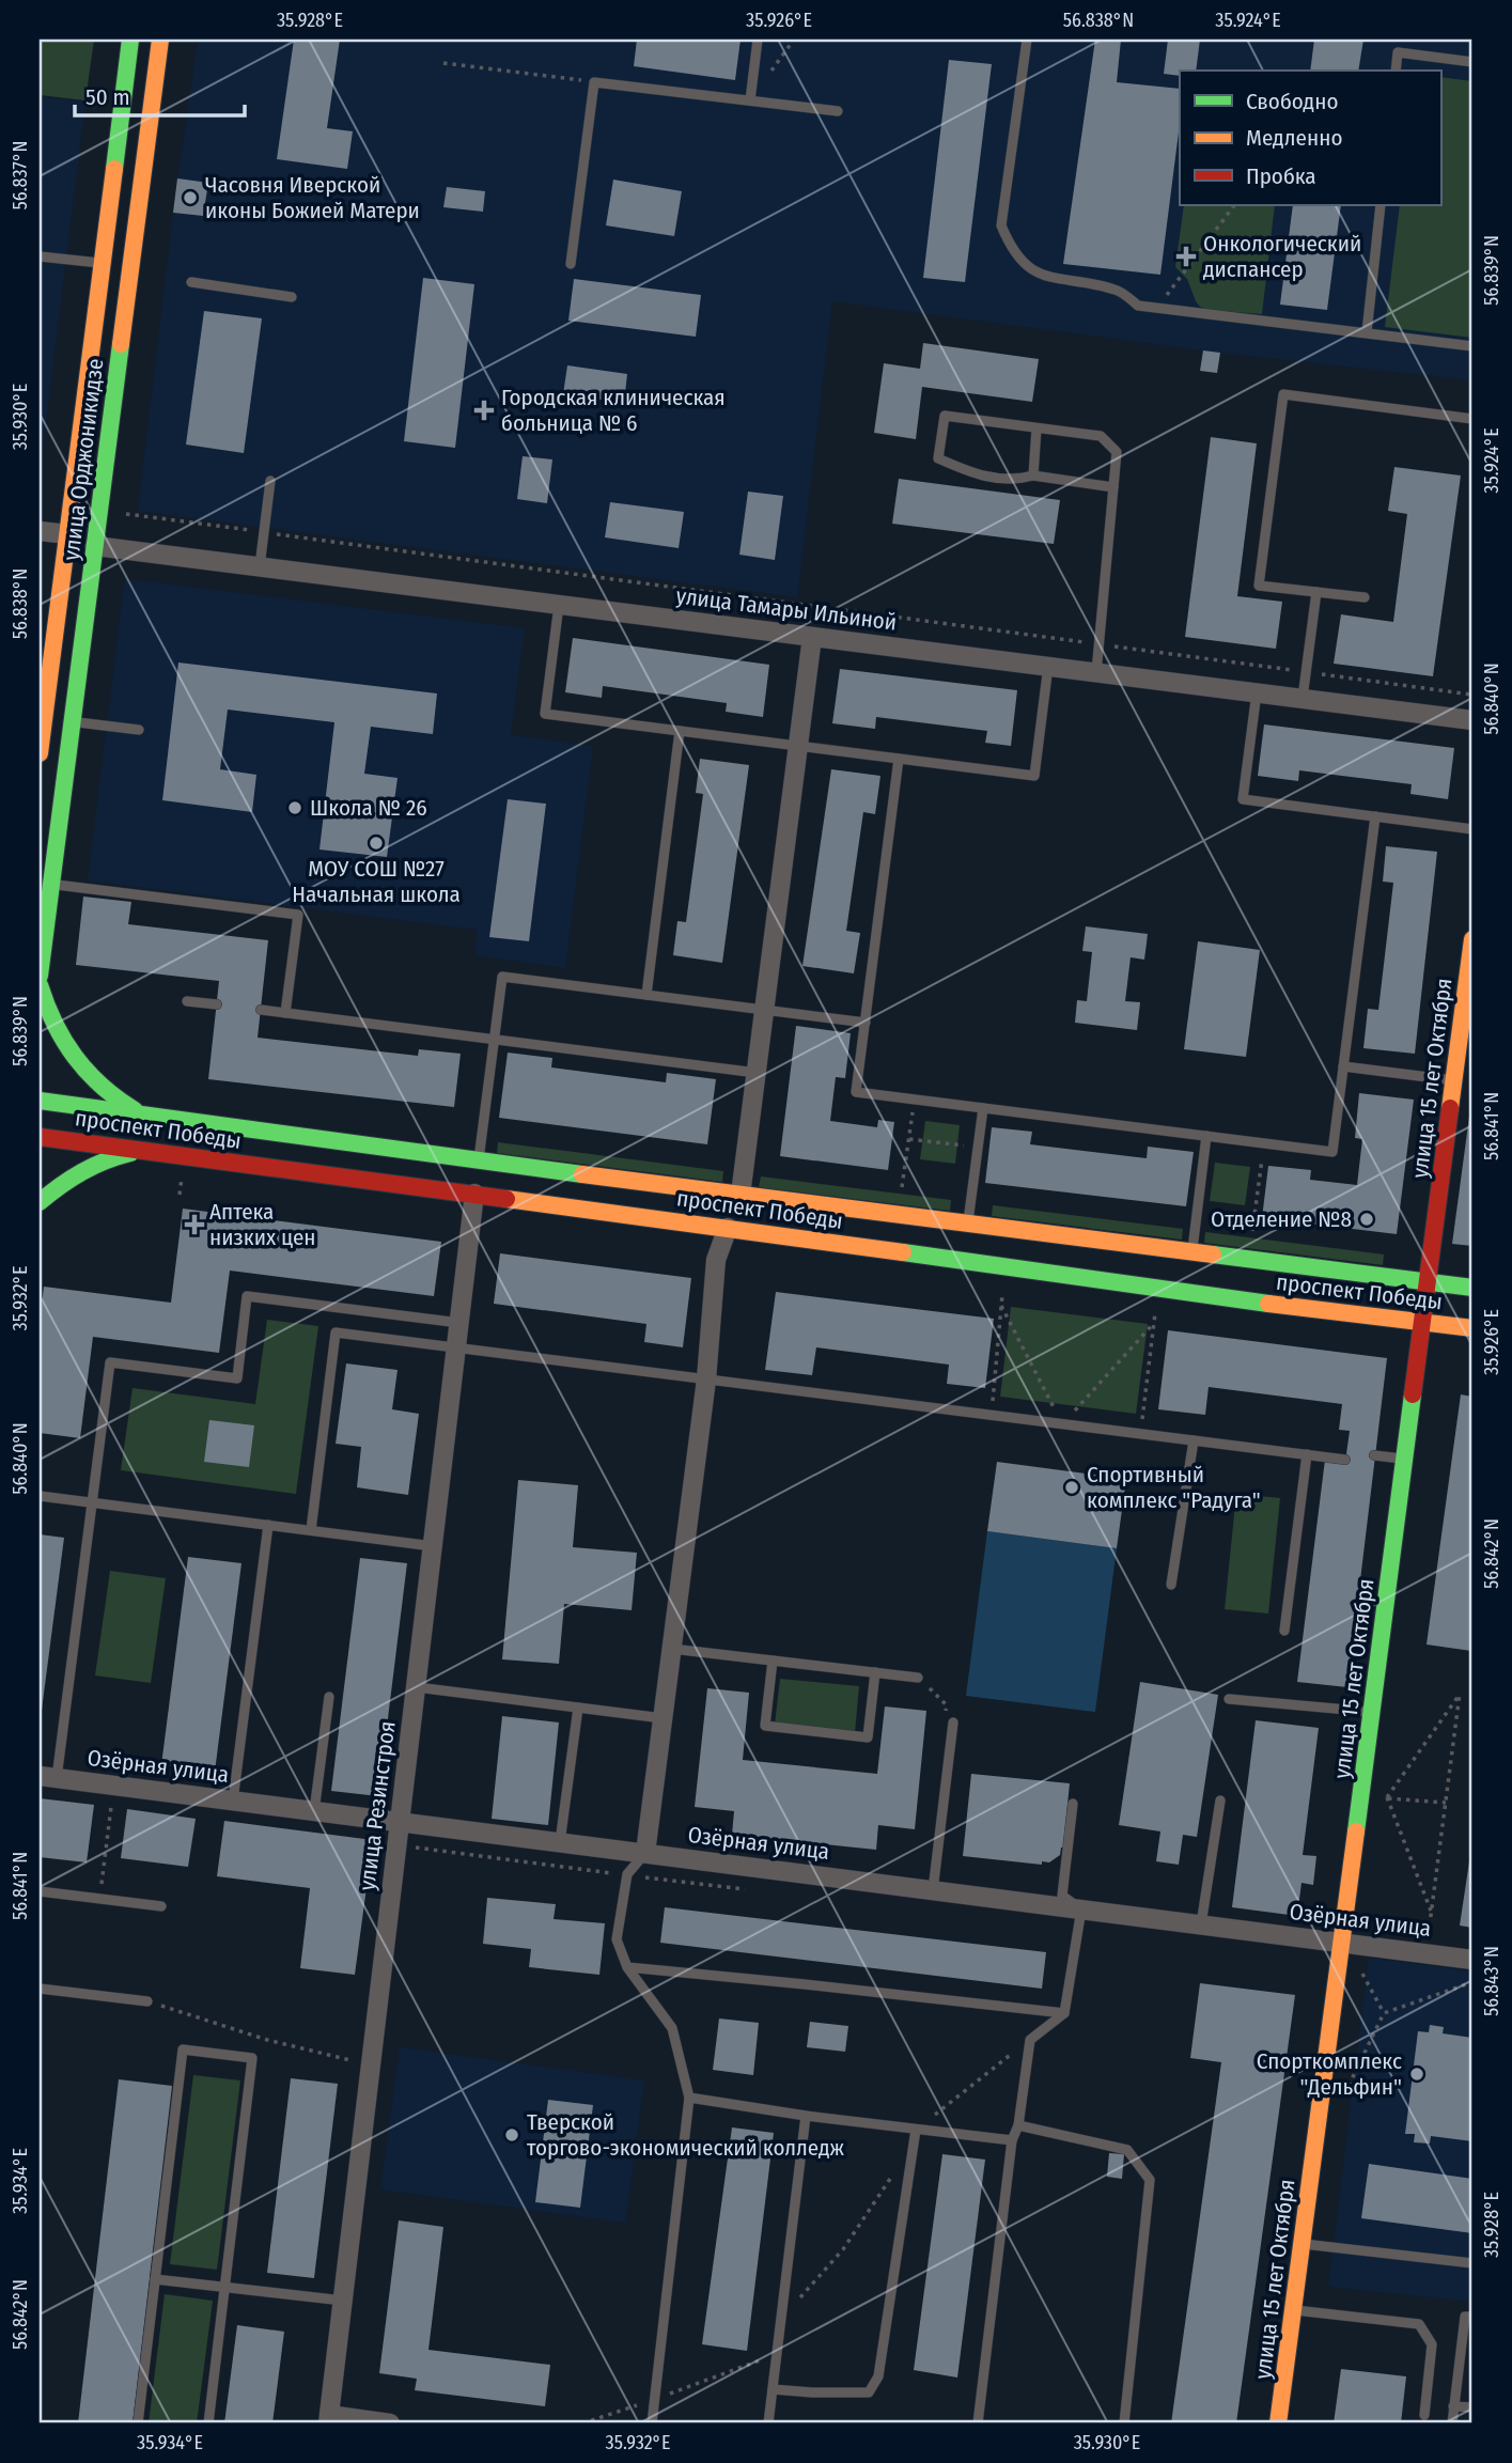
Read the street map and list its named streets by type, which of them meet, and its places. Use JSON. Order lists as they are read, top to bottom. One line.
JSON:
{"streets":{"main road":["улица Орджоникидзе","улица 15 лет Октября","проспект Победы"],"street":["улица Тамары Ильиной","Озёрная улица","улица Резинстроя"]},"crossings":[["улица Орджоникидзе","улица Тамары Ильиной"],["улица 15 лет Октября","проспект Победы"],["улица 15 лет Октября","Озёрная улица"],["проспект Победы","улица Резинстроя"],["Озёрная улица","улица Резинстроя"]],"places":{"other":["Часовня Иверской иконы Божией Матери","Школа № 26","МОУ СОШ №27 Начальная школа","Отделение №8","Спортивный комплекс \"Радуга\"","Спорткомплекс \"Дельфин\"","Тверской торгово-экономический колледж"],"health":["Онкологический диспансер","Городская клиническая больница № 6","Аптека низких цен"]},"legend":["Свободно","Медленно","Пробка"],"scale_bar":"50 m","coordinates":["35.928°E","35.926°E","56.838°N","35.924°E","56.837°N","56.839°N","35.930°E","56.840°N","56.841°N","35.932°E","56.842°N","56.843°N","35.934°E"]}
